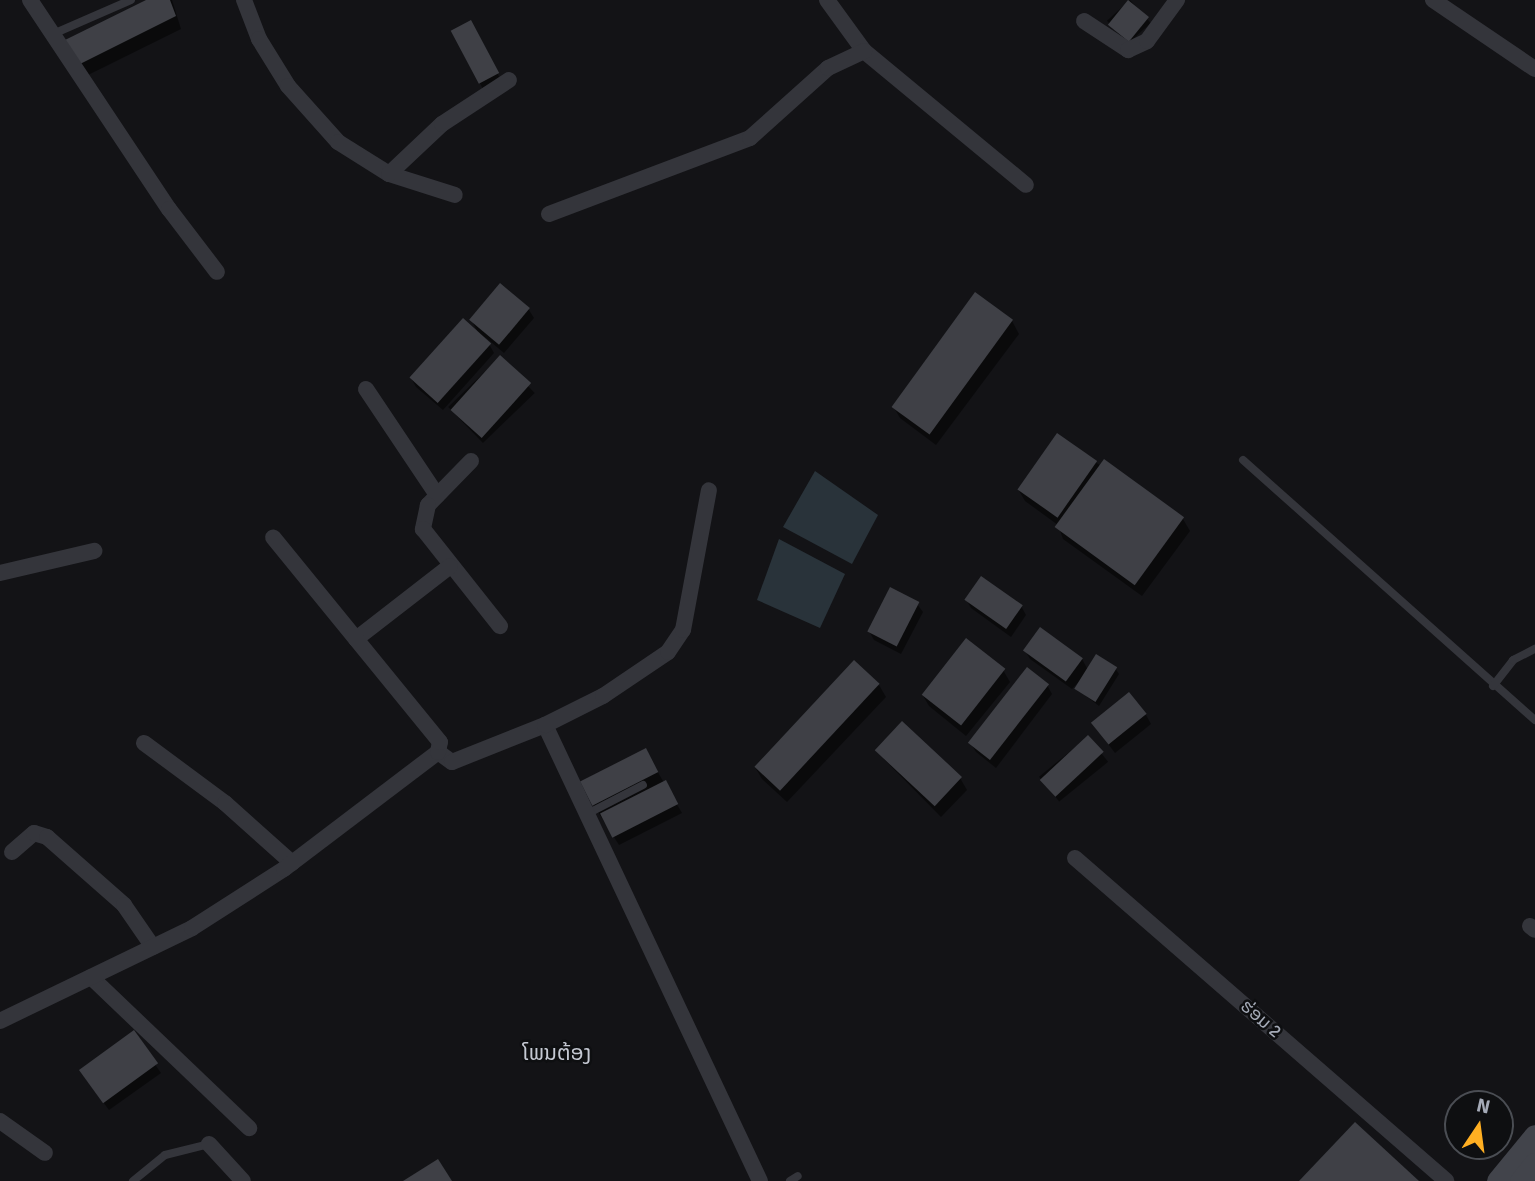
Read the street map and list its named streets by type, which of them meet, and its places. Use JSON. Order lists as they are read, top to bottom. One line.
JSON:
{"streets":{"street":["ຮ່ອມ 2"]},"districts":["ໂພນຕ້ອງ"],"north":"top"}
